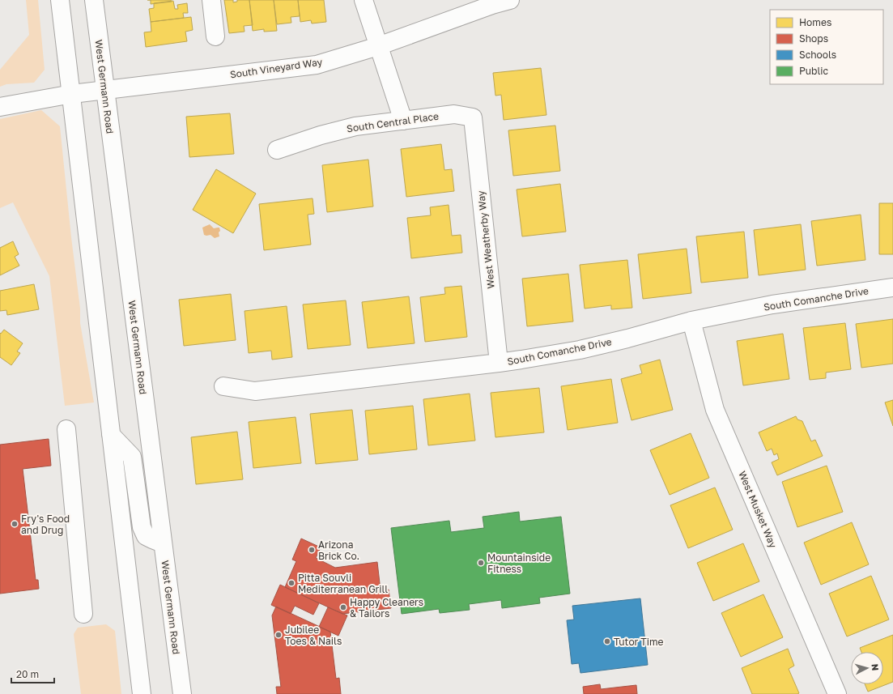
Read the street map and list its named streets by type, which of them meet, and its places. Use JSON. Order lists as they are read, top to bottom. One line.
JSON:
{"streets":{"street":["South Vineyard Way","West Germann Road","South Central Place","West Weatherby Way","South Comanche Drive","West Musket Way"]},"crossings":[["South Vineyard Way","West Germann Road"],["South Central Place","West Weatherby Way"],["West Weatherby Way","South Comanche Drive"],["South Comanche Drive","West Musket Way"]],"places":["Fry's Food and Drug","Arizona Brick Co.","Mountainside Fitness","Pitta Souvli Mediterranean Grill","Happy Cleaners & Tailors","Jubilee Toes & Nails","Tutor Time"],"legend":["Homes","Shops","Schools","Public"],"scale_bar":"20 m","north":"right"}
